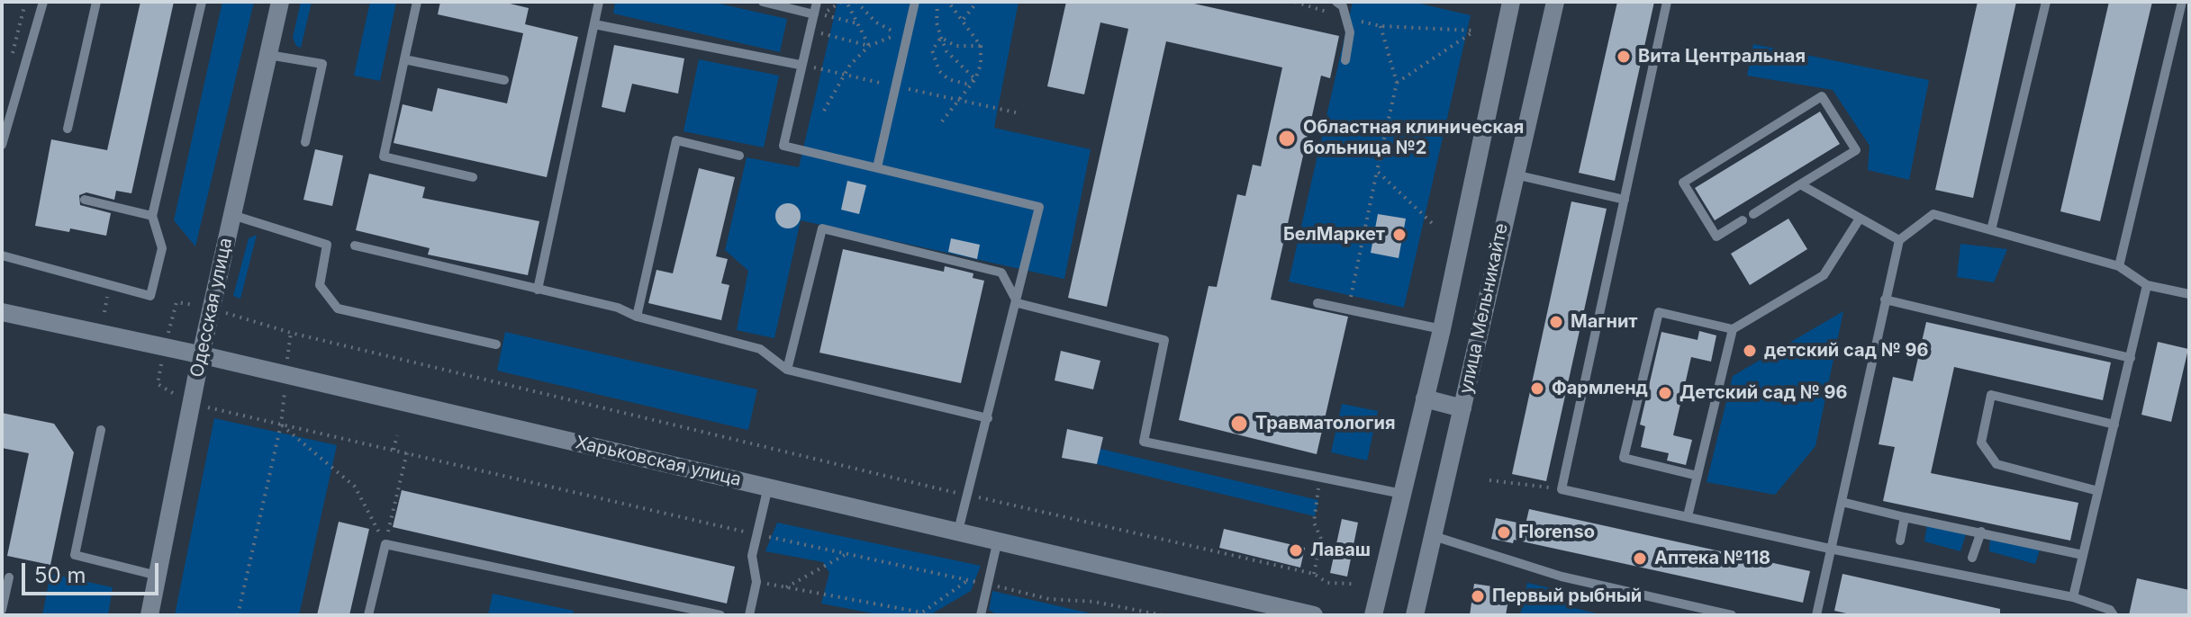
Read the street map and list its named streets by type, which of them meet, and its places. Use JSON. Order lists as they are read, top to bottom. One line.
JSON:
{"streets":{"street":["Одесская улица","улица Мельникайте","Харьковская улица"]},"crossings":[["Одесская улица","Харьковская улица"]],"places":["Вита Центральная","Областная клиническая больница №2","БелМаркет","Магнит","детский сад № 96","Фармленд","Детский сад № 96","Травматология","Florenso","Лаваш","Аптека №118","Первый рыбный"],"scale_bar":"50 m"}
